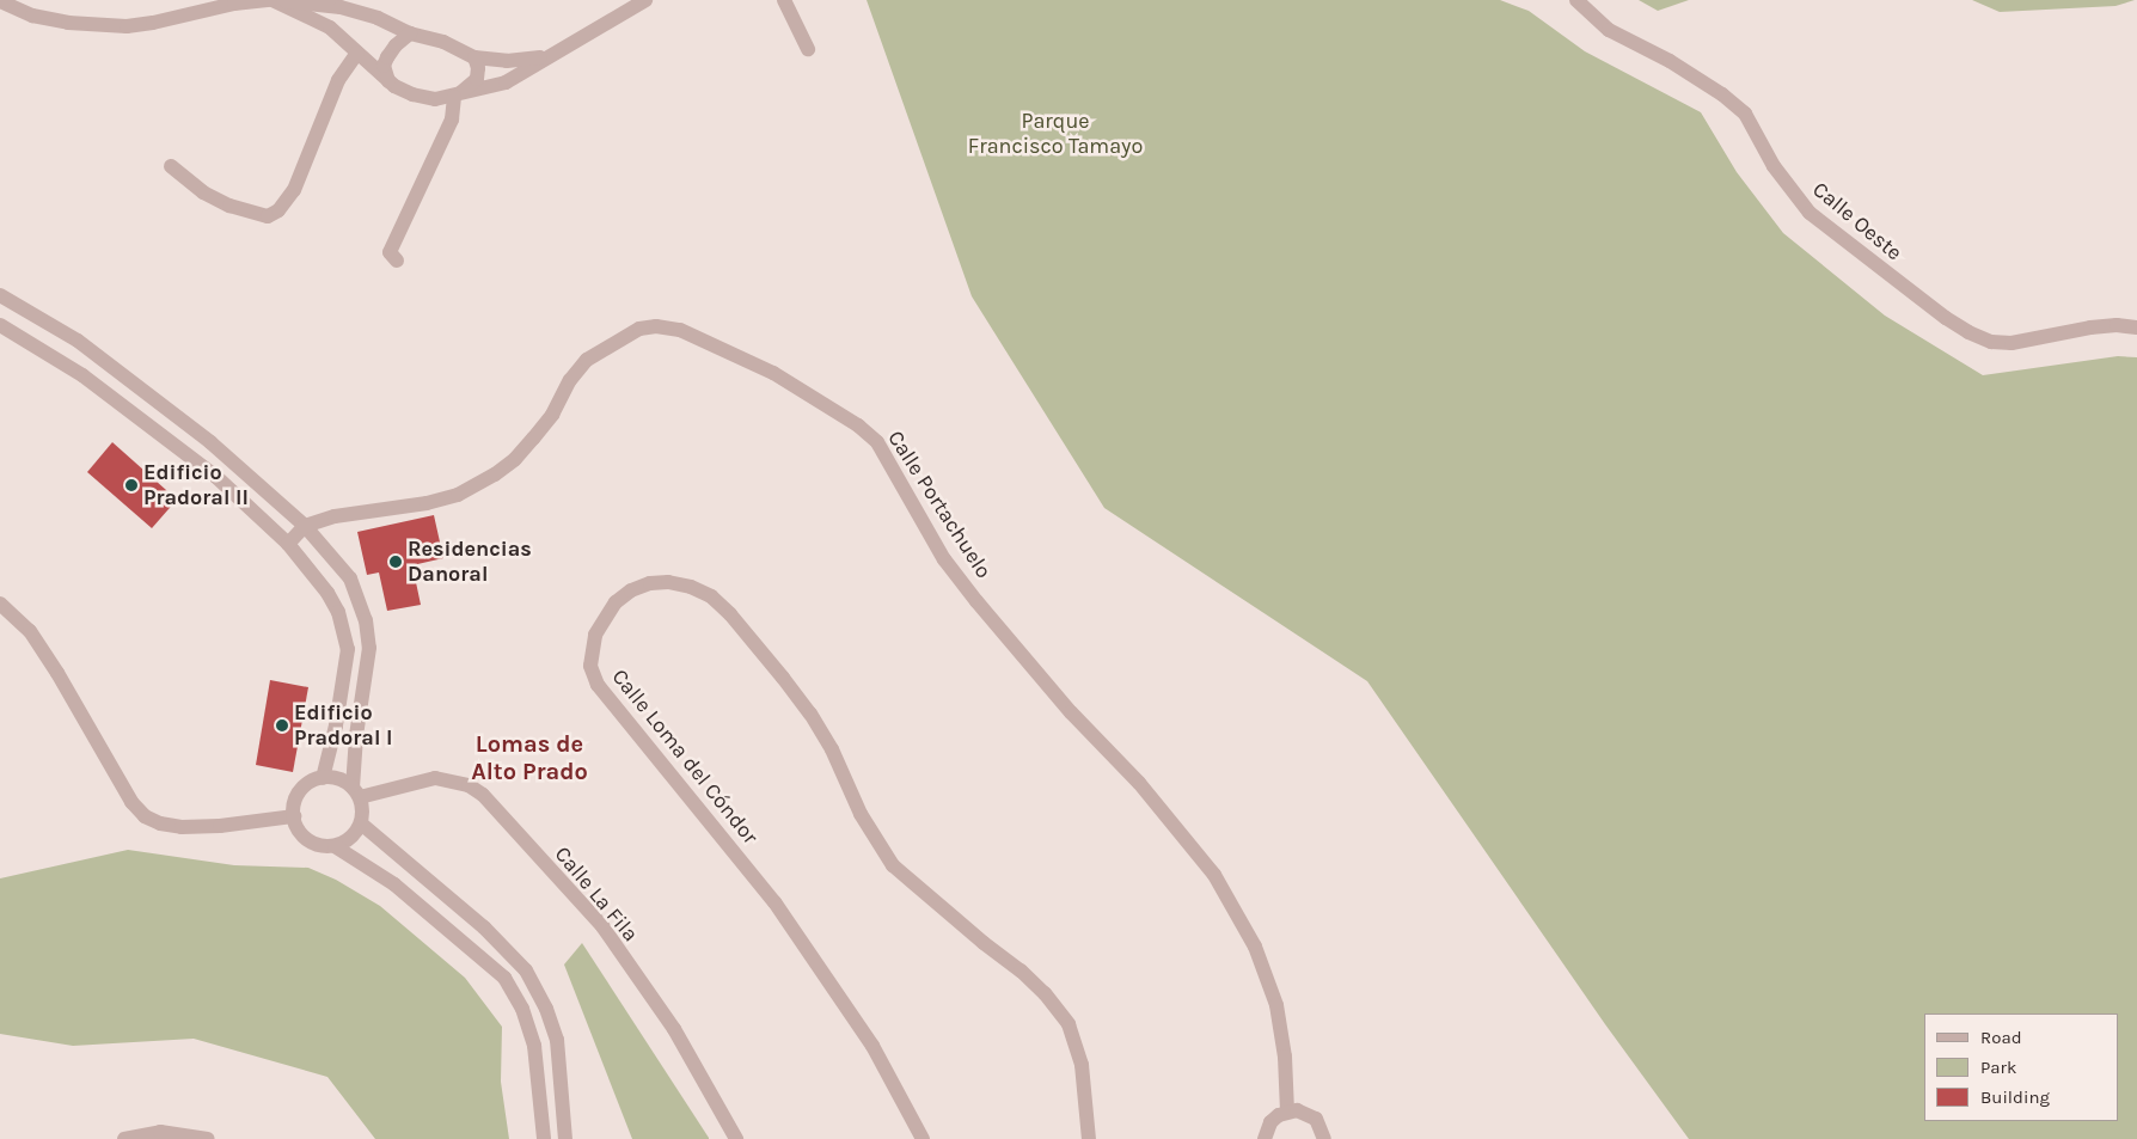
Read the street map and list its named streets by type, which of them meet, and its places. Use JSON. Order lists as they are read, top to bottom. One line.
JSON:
{"streets":{"street":["Calle Oeste","Calle Portachuelo","Calle Loma del Cóndor","Calle La Fila"]},"districts":["Lomas de Alto Prado"],"parks":["Parque Francisco Tamayo"],"places":["Edificio Pradoral II","Residencias Danoral","Edificio Pradoral I"],"legend":["Road","Park","Building"]}
